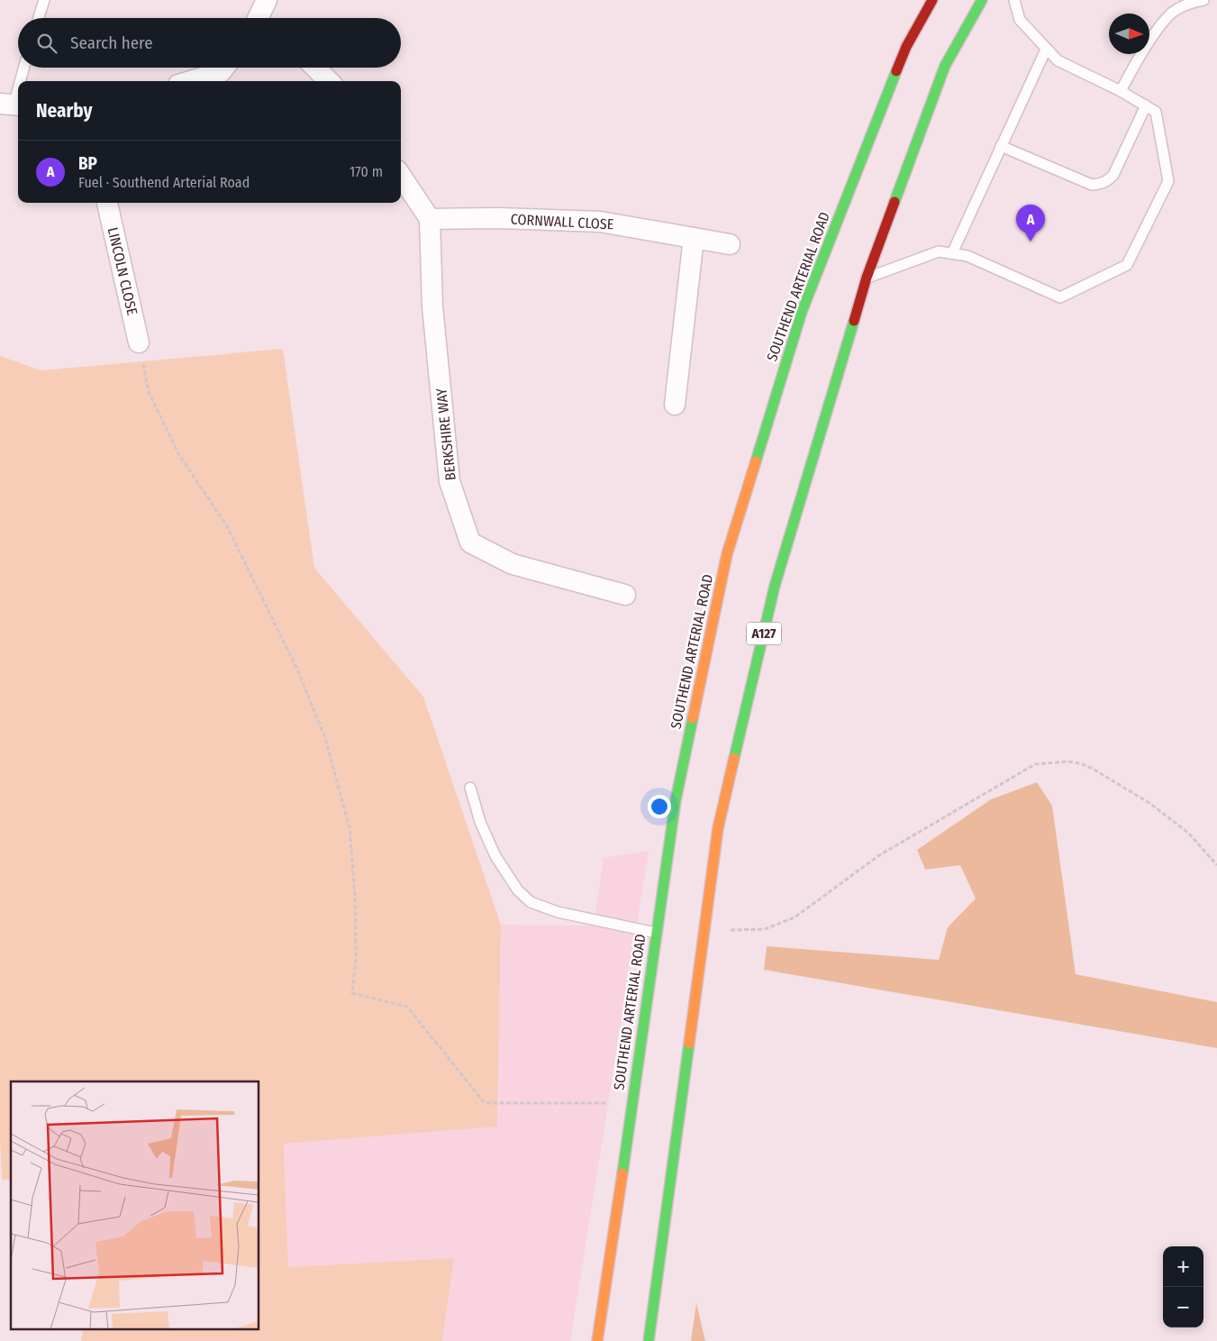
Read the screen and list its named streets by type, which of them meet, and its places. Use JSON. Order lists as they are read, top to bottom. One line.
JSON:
{"streets":{"highway":["SOUTHEND ARTERIAL ROAD","A127"],"street":["CORNWALL CLOSE","LINCOLN CLOSE","BERKSHIRE WAY"]},"crossings":[["CORNWALL CLOSE","BERKSHIRE WAY"]],"north":"right","page":{"search":"Search here","heading":"Nearby","list":[{"mark":"A","name":"BP","note":"Fuel · Southend Arterial Road","value":"170 m"}],"pins":"A","map_buttons":["+","−"]}}
